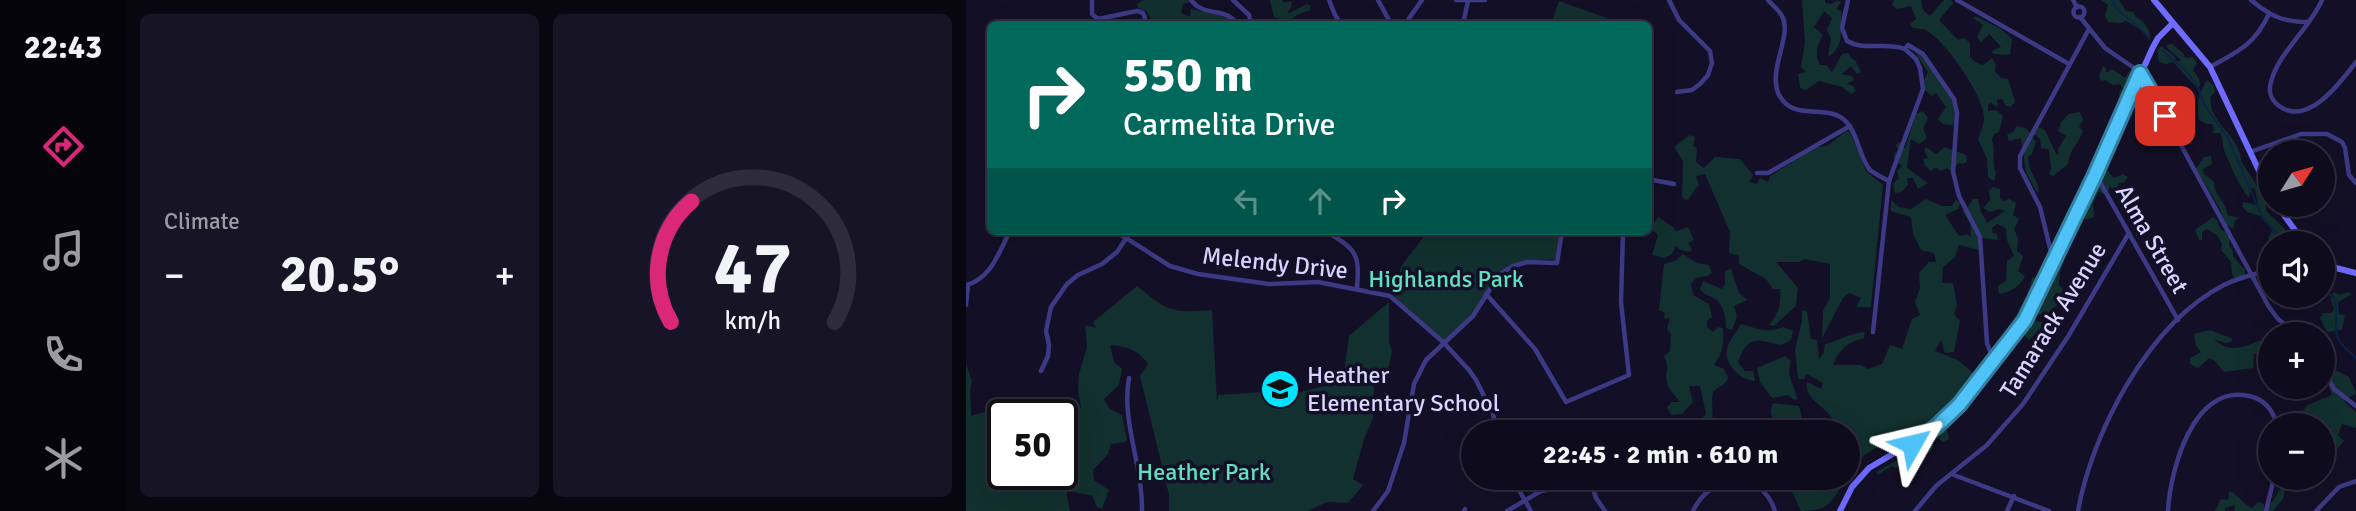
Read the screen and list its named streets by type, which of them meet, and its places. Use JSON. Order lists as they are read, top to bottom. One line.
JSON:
{"streets":{"street":["Alma Street","Melendy Drive","Tamarack Avenue"]},"crossings":[["Alma Street","Tamarack Avenue"]],"parks":["Highlands Park","Heather Park"],"places":{"school or university":["Heather Elementary School"]},"north":"top right","page":{"tabs":"22:43","tile":"Climate","turn":["550 m","Carmelita Drive"],"map_buttons":["+","−"],"heat":["−","20.5°","+"],"limit":"50","trip":"22:45 · 2 min · 610 m","gauge":["47","km/h"]}}
